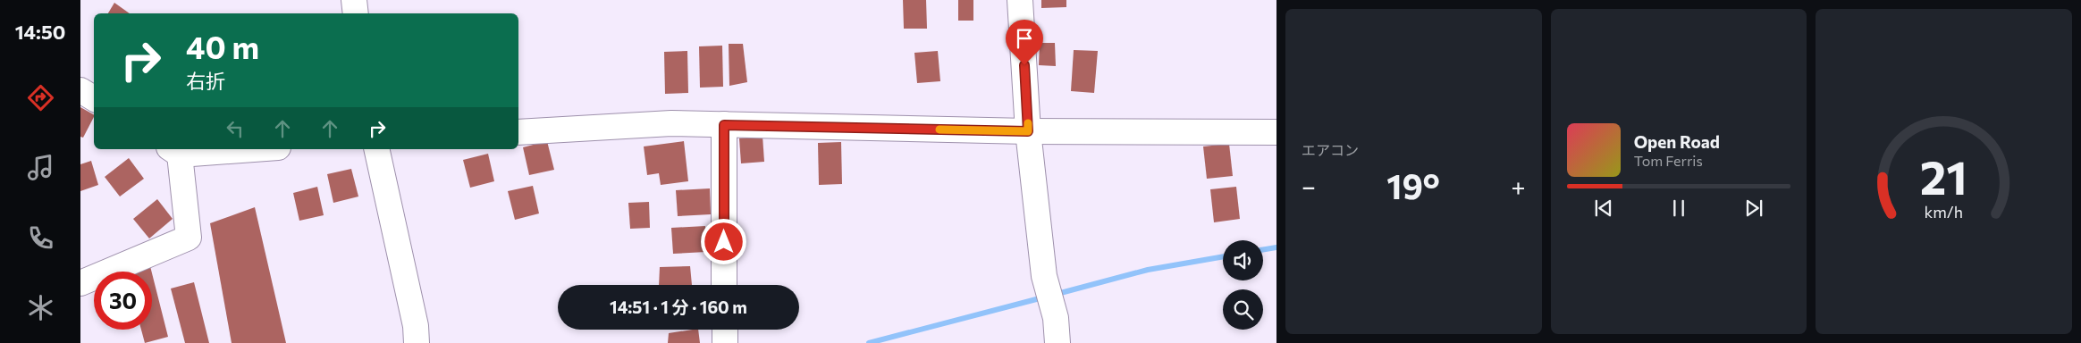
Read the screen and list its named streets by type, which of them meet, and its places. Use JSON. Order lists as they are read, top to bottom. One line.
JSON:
{"page":{"tabs":"14:50","tile":"エアコン","turn":["40 m","右折"],"song":["Open Road","Tom Ferris"],"heat":["−","19°","+"],"limit":"30","trip":"14:51 · 1 分 · 160 m","gauge":["21","km/h"]}}
